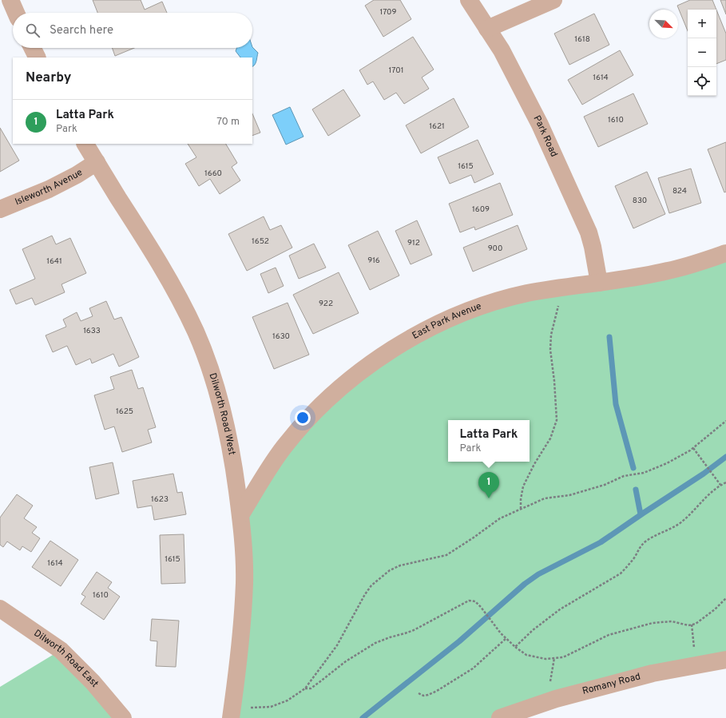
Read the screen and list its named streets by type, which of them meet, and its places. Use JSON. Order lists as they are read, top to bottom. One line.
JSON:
{"streets":{"street":["Park Road","Isleworth Avenue","East Park Avenue","Dilworth Road West","Dilworth Road East","Romany Road"]},"crossings":[["Park Road","East Park Avenue"],["Isleworth Avenue","Dilworth Road West"],["East Park Avenue","Dilworth Road West"]],"house_numbers":["1709","1618","1701","1614","1610","1621","1615","1660","824","830","1609","1652","912","900","916","1641","922","1633","1630","1625","1623","1615","1614","1610"],"north":"bottom right","page":{"map_buttons":["+","−"],"search":"Search here","heading":"Nearby","list":[{"mark":"1","name":"Latta Park","note":"Park","value":"70 m"}],"popup":["Latta Park","Park"],"pins":"1"}}
